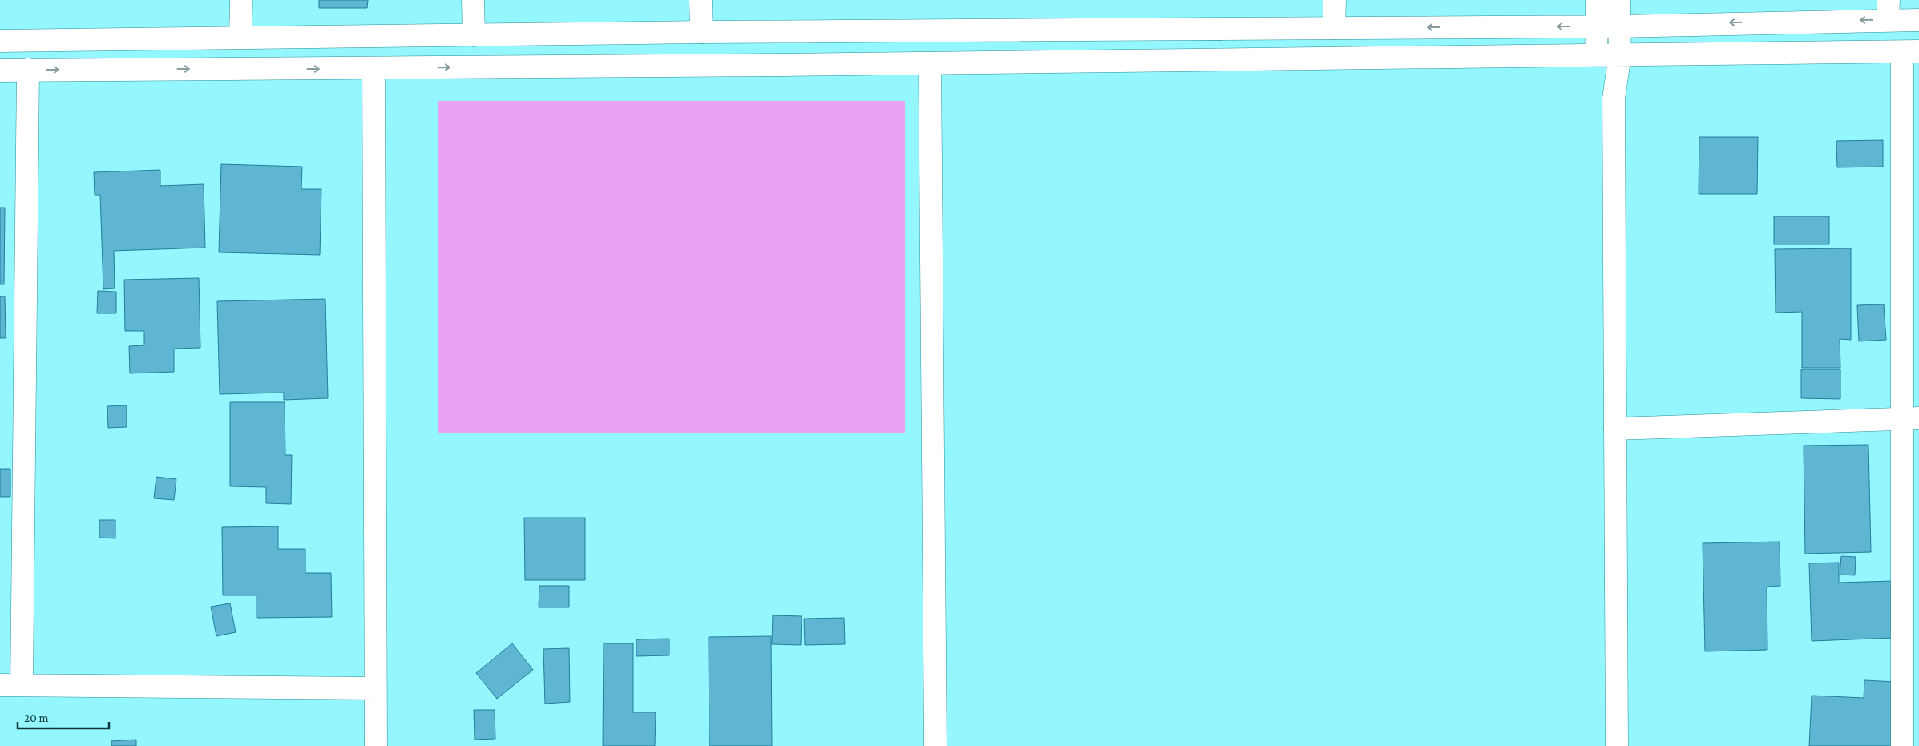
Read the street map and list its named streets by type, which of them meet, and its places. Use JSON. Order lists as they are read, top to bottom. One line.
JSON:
{"scale_bar":"20 m"}
